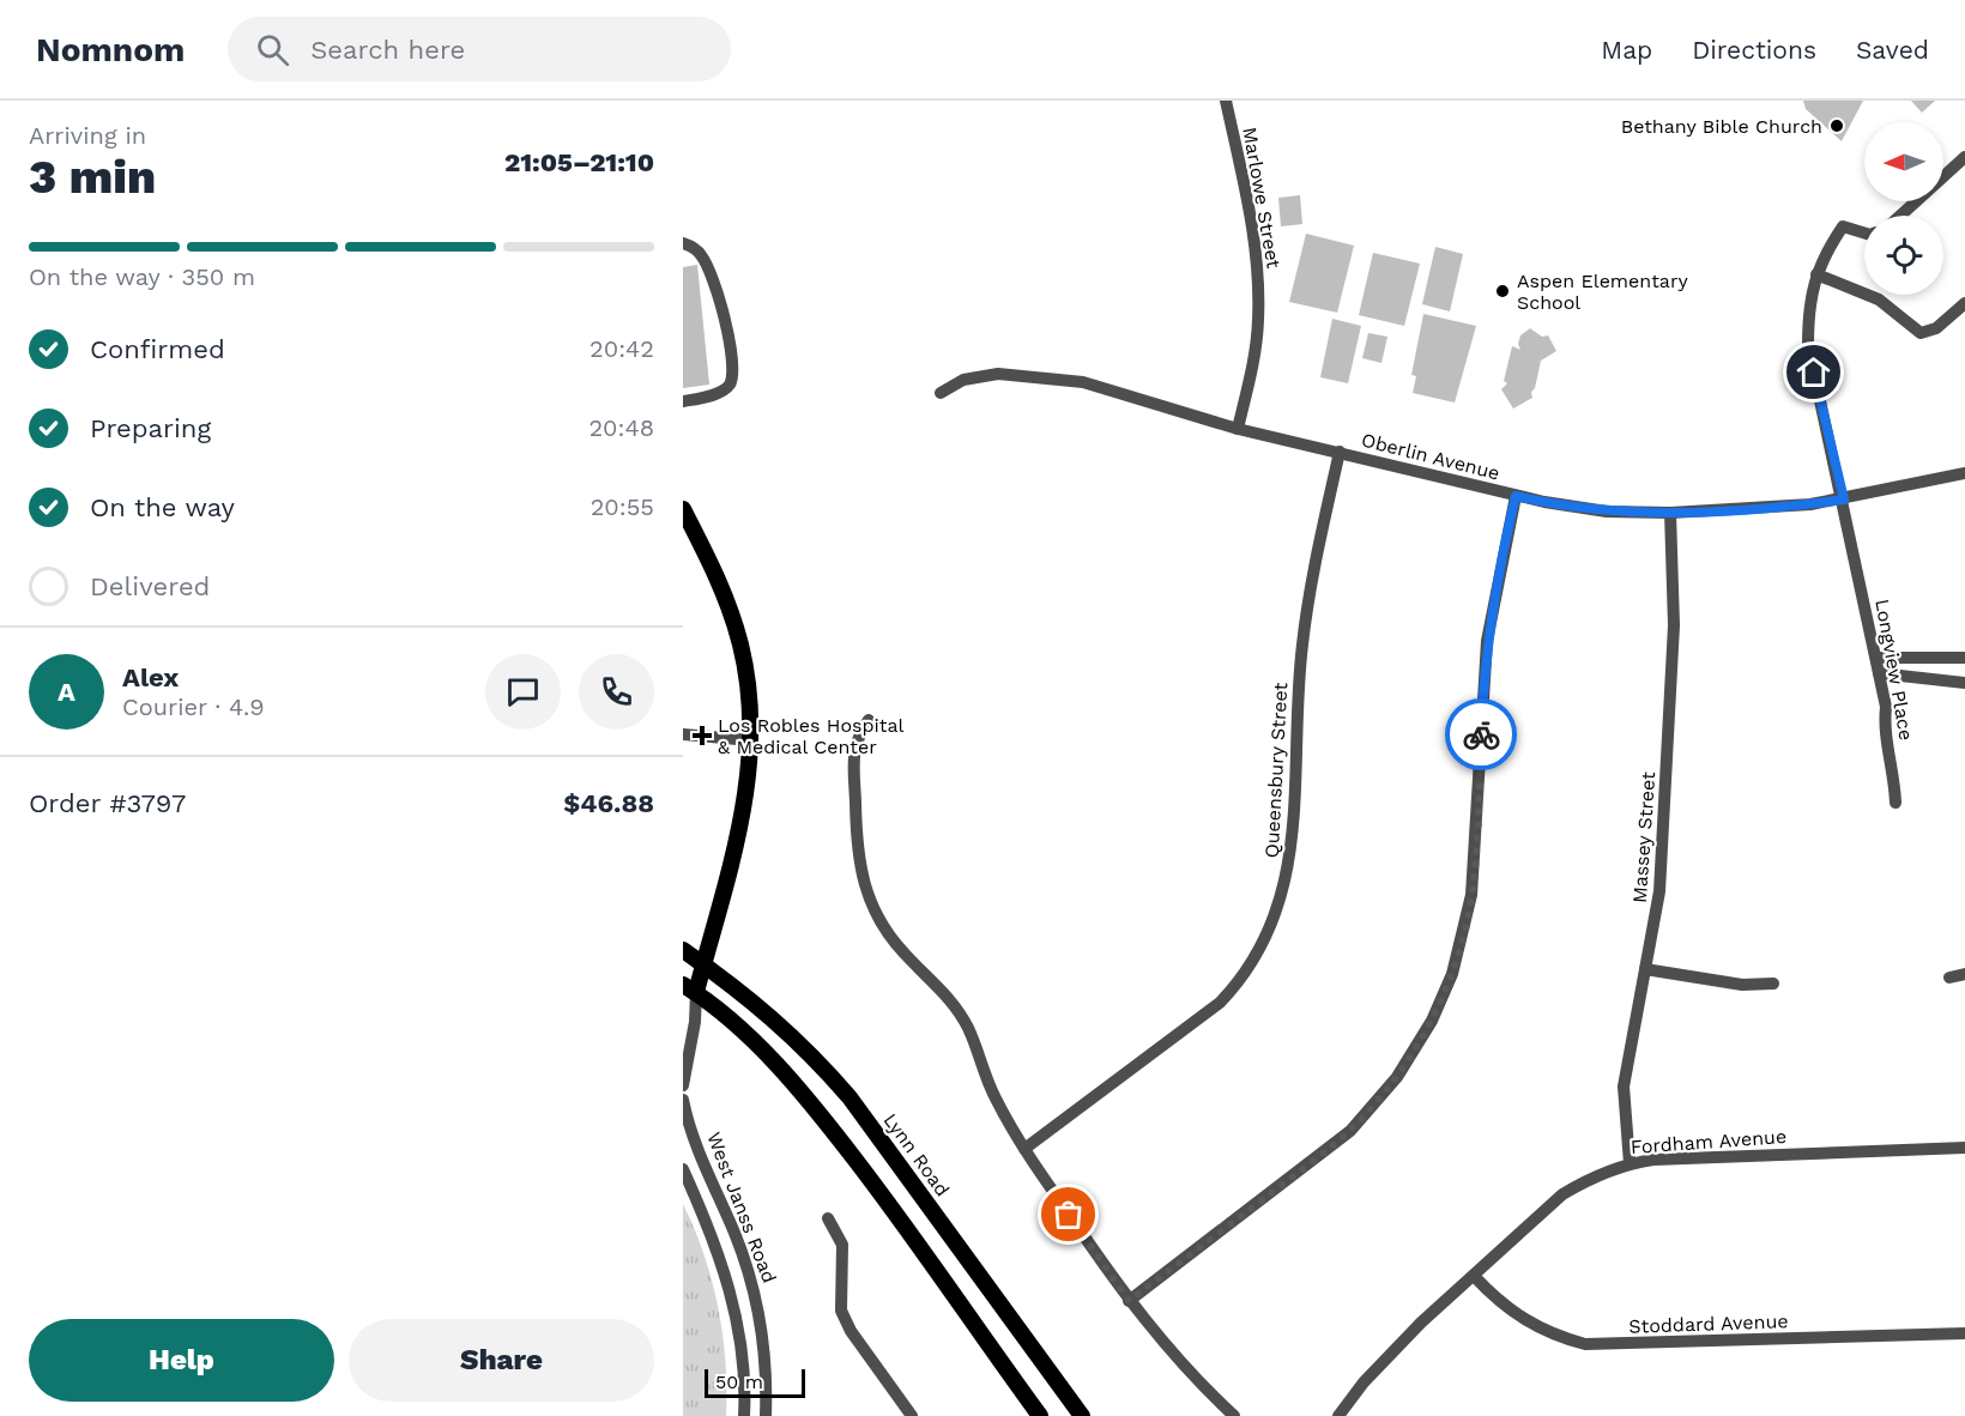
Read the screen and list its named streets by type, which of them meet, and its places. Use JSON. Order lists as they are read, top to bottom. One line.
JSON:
{"streets":{"main road":["Lynn Road"],"street":["Marlowe Street","Oberlin Avenue","Longview Place","Queensbury Street","Massey Street","Fordham Avenue","West Janss Road","Stoddard Avenue"]},"crossings":[["Marlowe Street","Oberlin Avenue"],["Oberlin Avenue","Longview Place"],["Oberlin Avenue","Queensbury Street"],["Oberlin Avenue","Massey Street"],["Massey Street","Fordham Avenue"],["Fordham Avenue","Stoddard Avenue"]],"places":{"other":["Bethany Bible Church","Aspen Elementary School"],"health":["Los Robles Hospital & Medical Center"]},"scale_bar":"50 m","north":"left","page":{"header":"Nomnom","search":"Search here","nav":["Map","Directions","Saved"],"heading":["3 min","Arriving in","21:05–21:10"],"panel":["Alex","Courier · 4.9","Order #3797","$46.88"],"bar":"On the way · 350 m","list":[["Confirmed","20:42"],["Preparing","20:48"],["On the way","20:55"],"Delivered"],"round":"A","buttons":["Help","Share"],"scale":"50 m"}}
